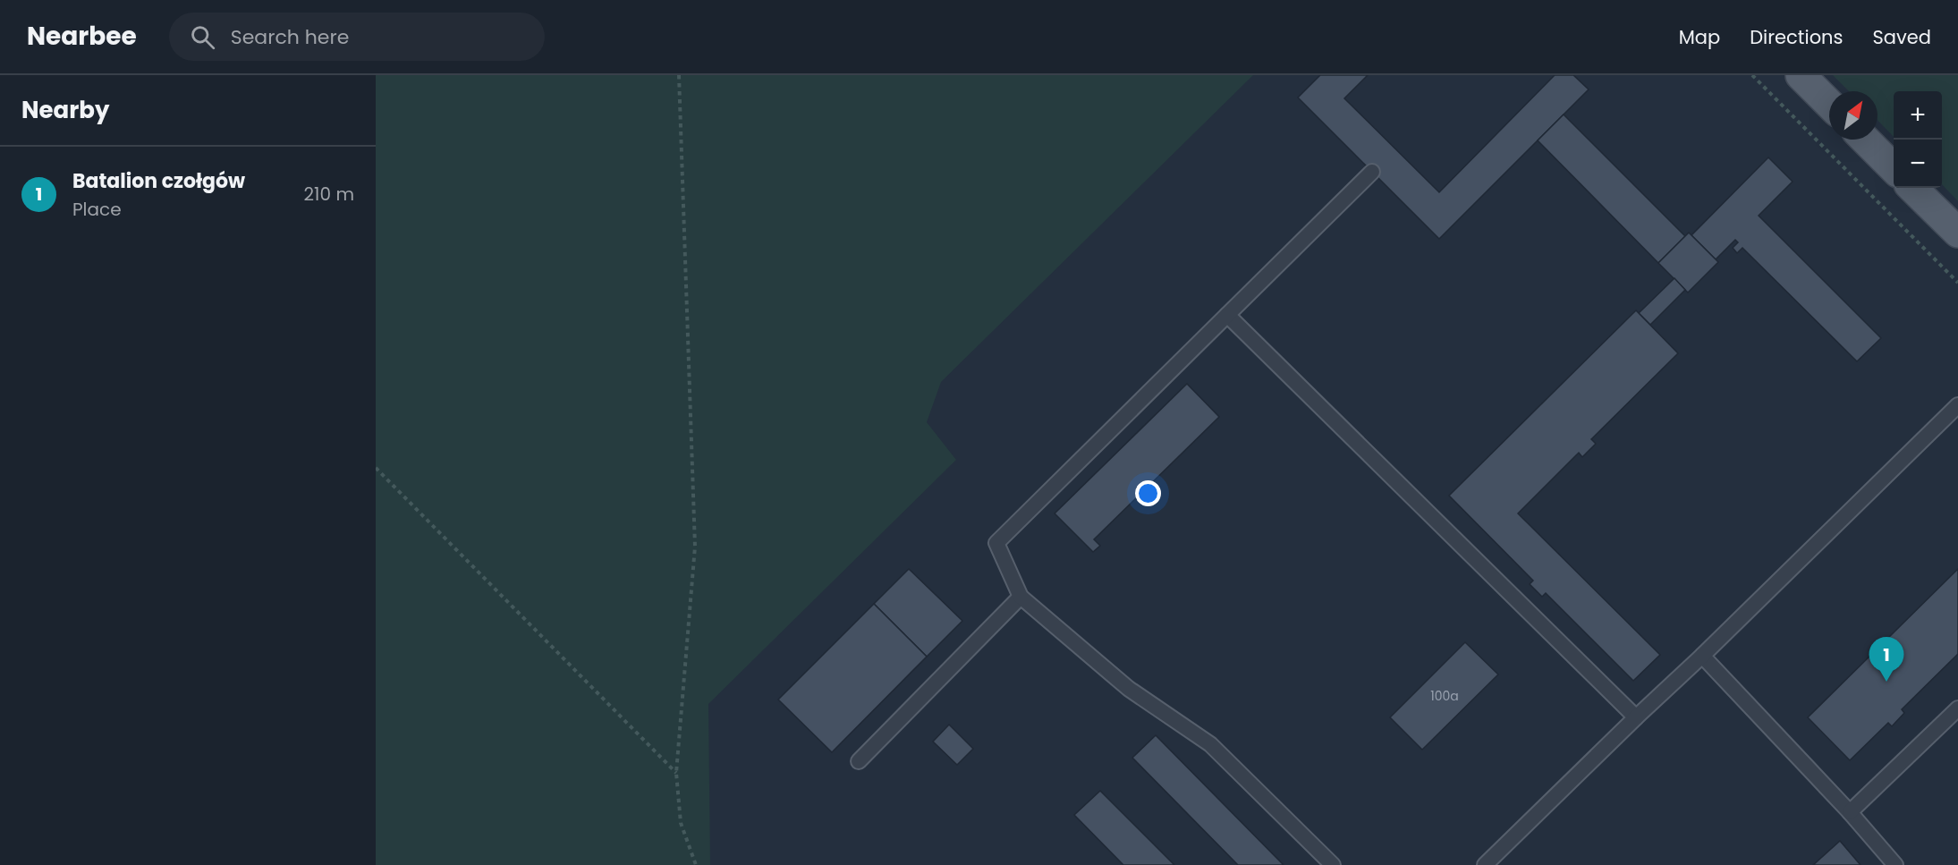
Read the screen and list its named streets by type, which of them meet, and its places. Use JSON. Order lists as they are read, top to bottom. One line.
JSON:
{"house_numbers":["100a"],"north":"top right","page":{"header":"Nearbee","search":"Search here","nav":["Map","Directions","Saved"],"heading":"Nearby","map_buttons":["+","−"],"list":[{"mark":"1","name":"Batalion czołgów","note":"Place","value":"210 m"}],"pins":"1"}}
